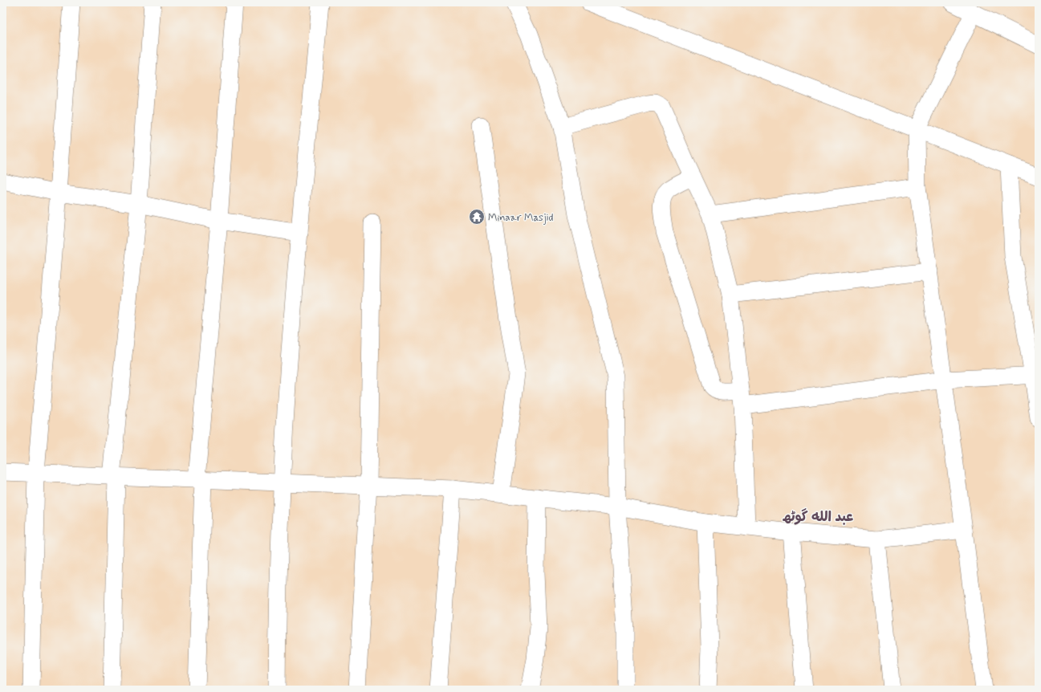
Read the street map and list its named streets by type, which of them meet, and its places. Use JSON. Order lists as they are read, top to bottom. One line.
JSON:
{"districts":["عبد الله گوٹھ"],"places":{"temple":["Minaar Masjid"]}}
